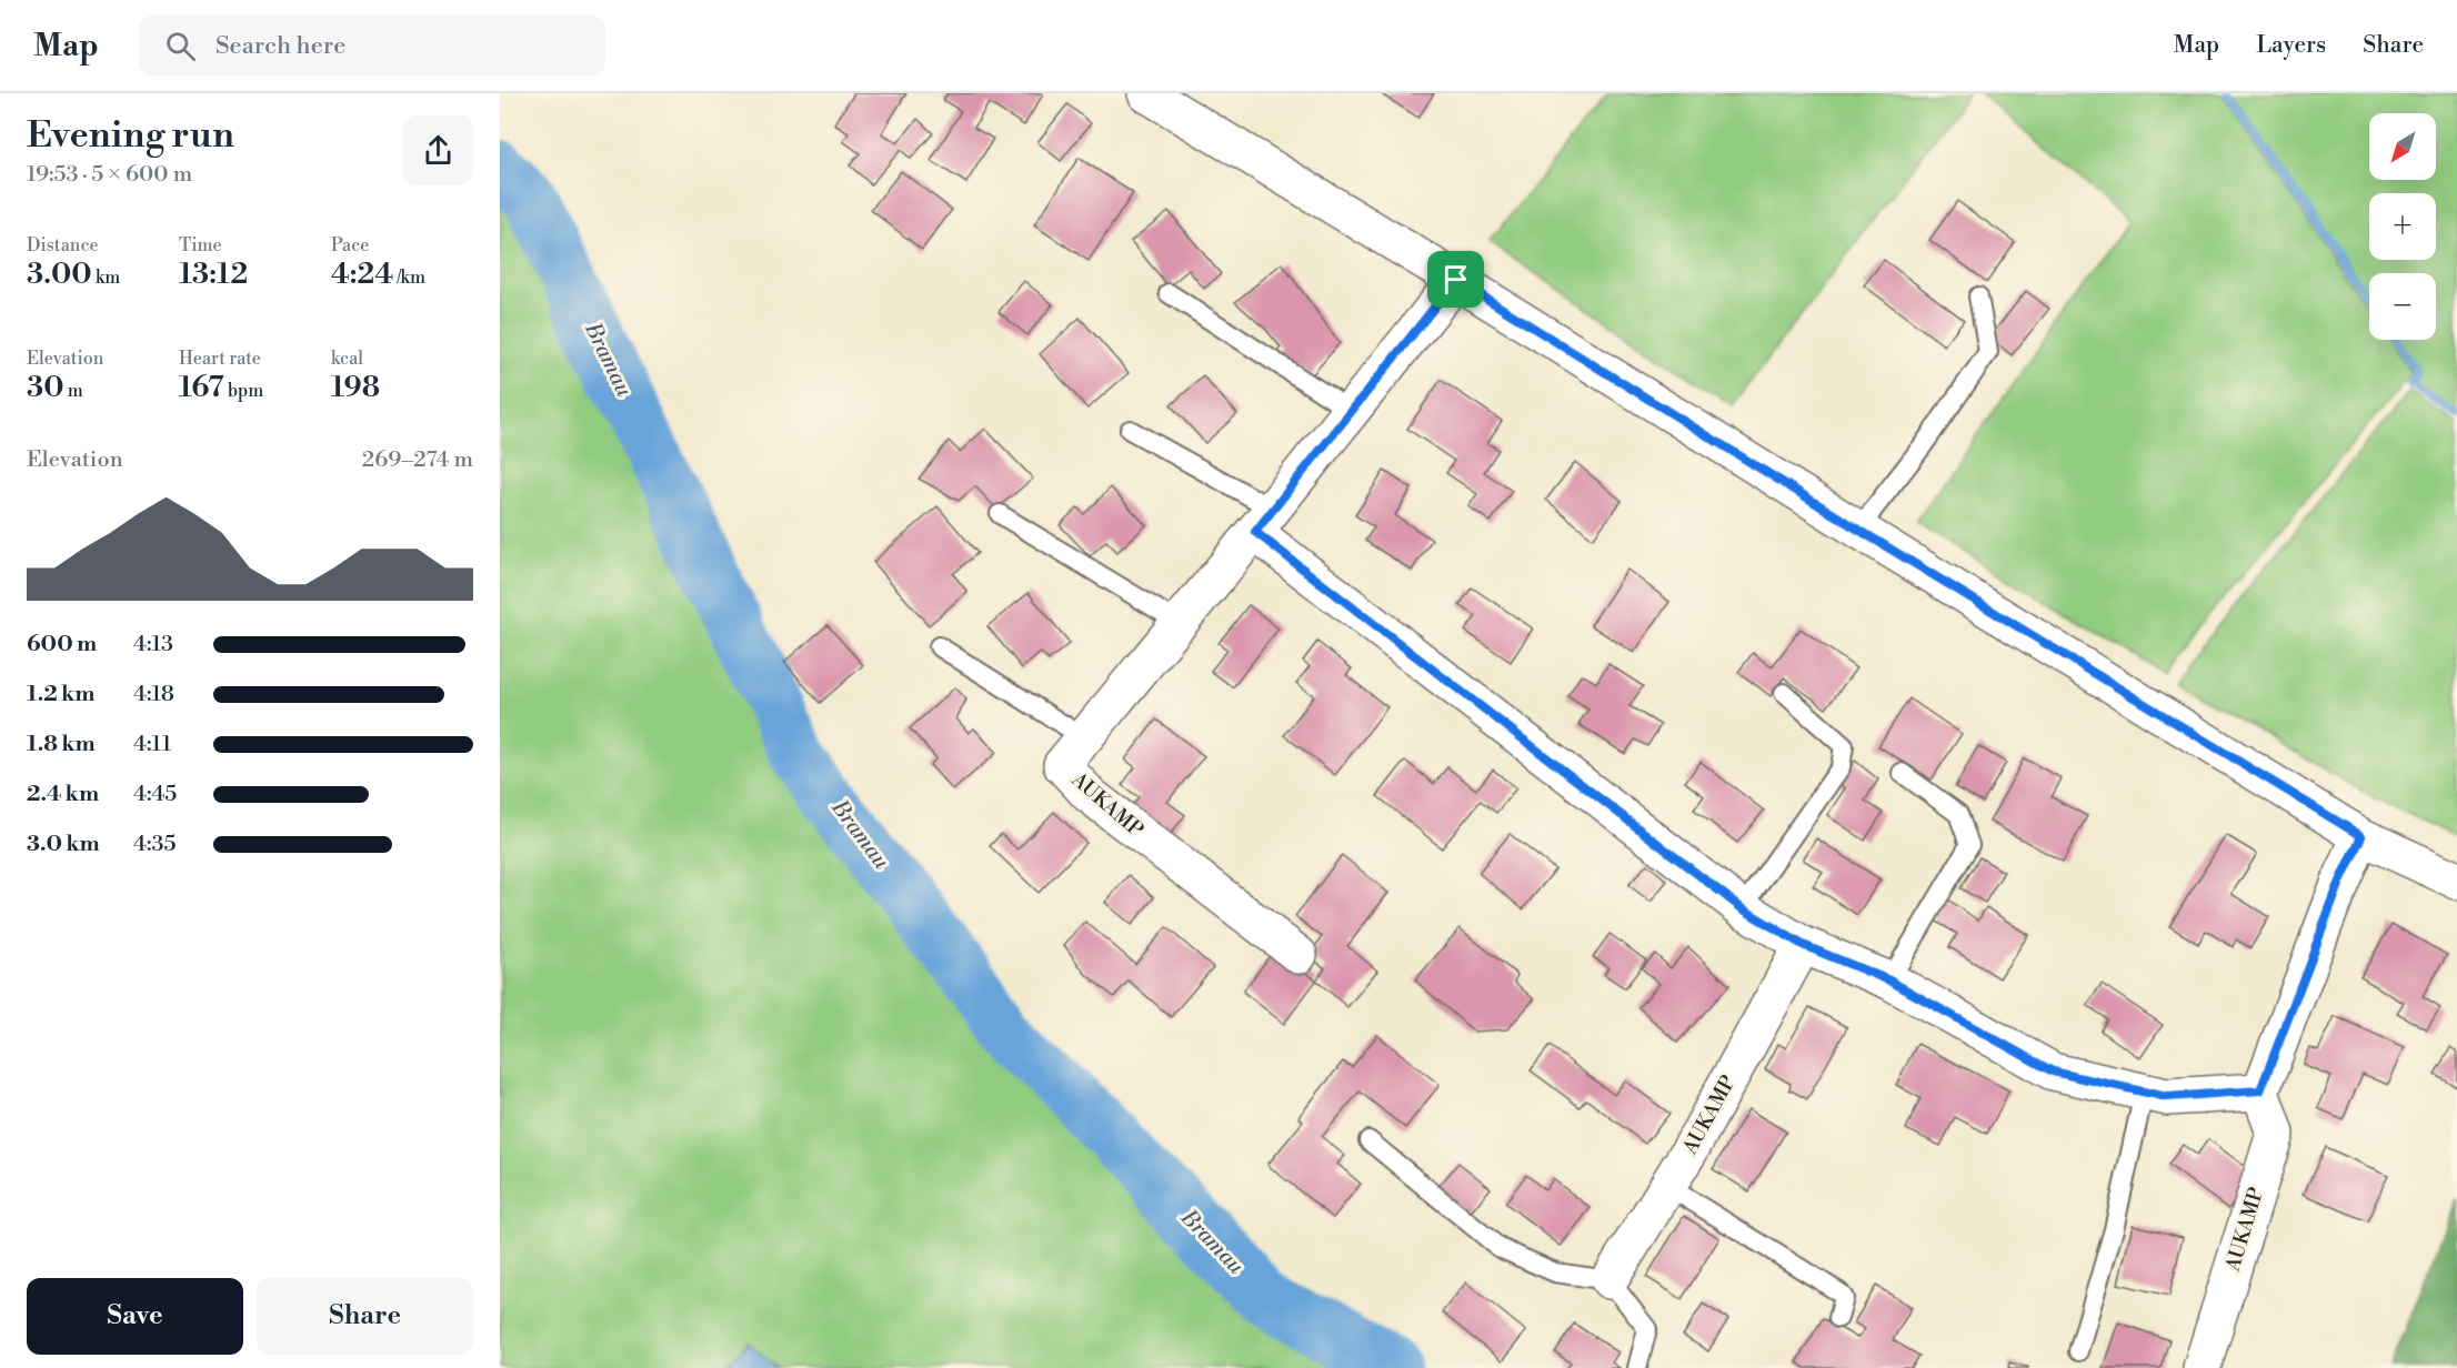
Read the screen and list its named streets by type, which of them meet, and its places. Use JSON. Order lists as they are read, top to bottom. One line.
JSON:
{"streets":{"street":["AUKAMP"]},"water":["Bramau"],"north":"bottom left","page":{"header":"Map","search":"Search here","nav":["Map","Layers","Share"],"heading":["Evening run","19:53 · 5 × 600 m"],"map_buttons":["+","−"],"stats":[["Distance","3.00 km"],["Time","13:12"],["Pace","4:24 /km"],["Elevation","30 m"],["Heart rate","167 bpm"],["kcal","198"]],"chart":["Elevation","269–274 m"],"list":[{"name":"600 m","note":"4:13"},{"name":"1.2 km","note":"4:18"},{"name":"1.8 km","note":"4:11"},{"name":"2.4 km","note":"4:45"},{"name":"3.0 km","note":"4:35"}],"buttons":["Save","Share"]}}
